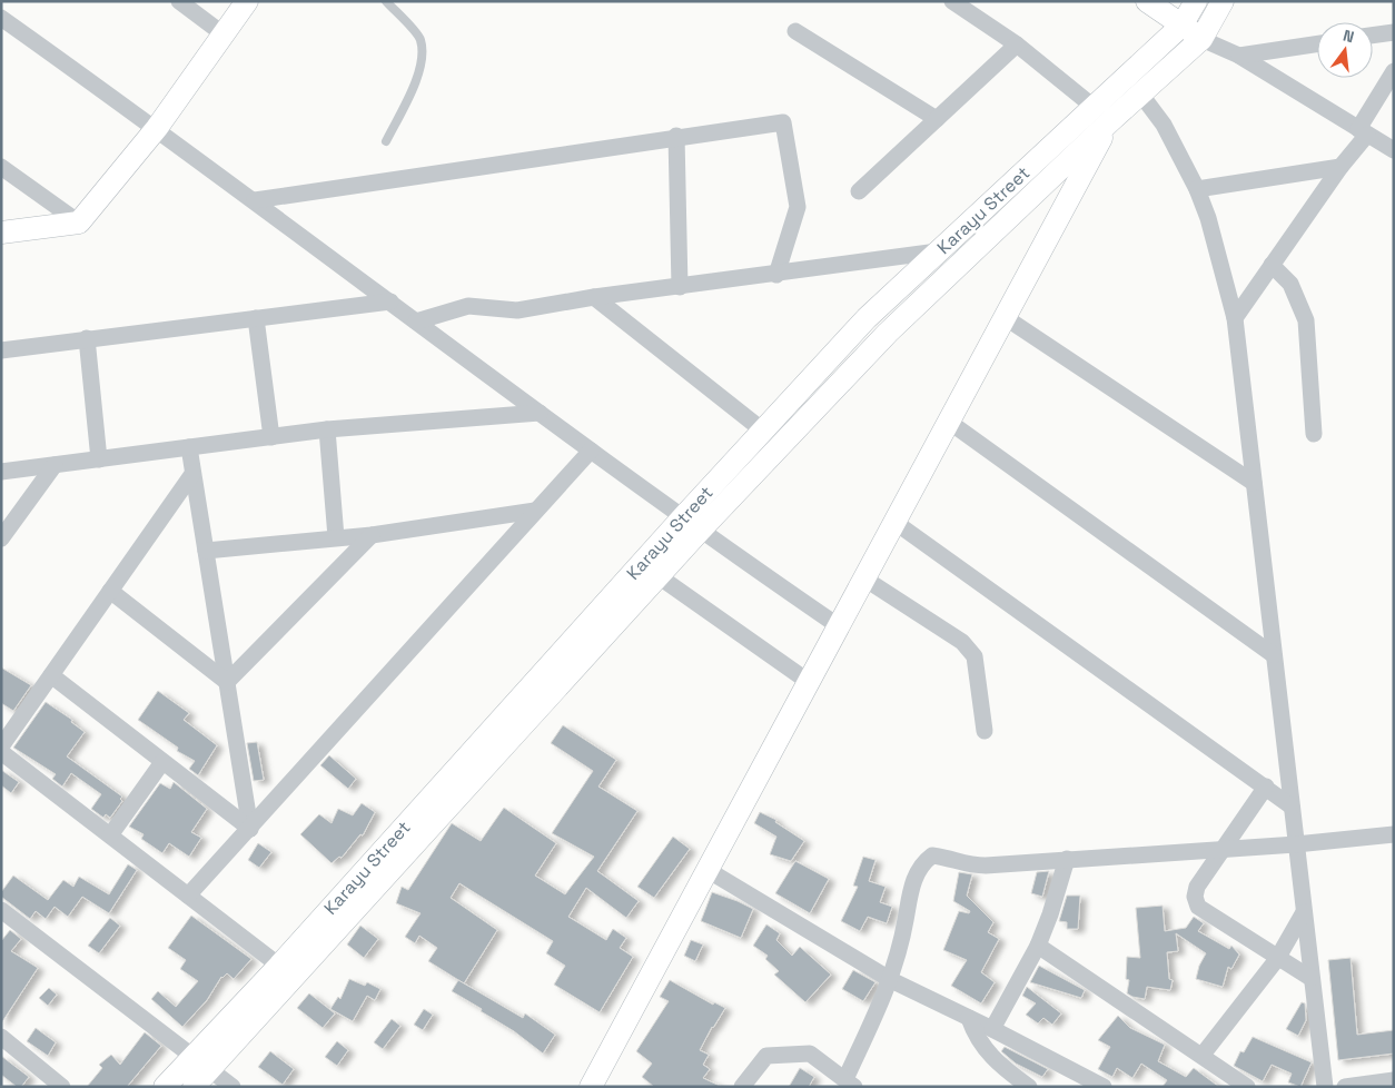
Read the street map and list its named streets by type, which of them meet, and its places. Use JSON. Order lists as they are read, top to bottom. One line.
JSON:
{"streets":{"main road":["Karayu Street"]},"north":"top"}
